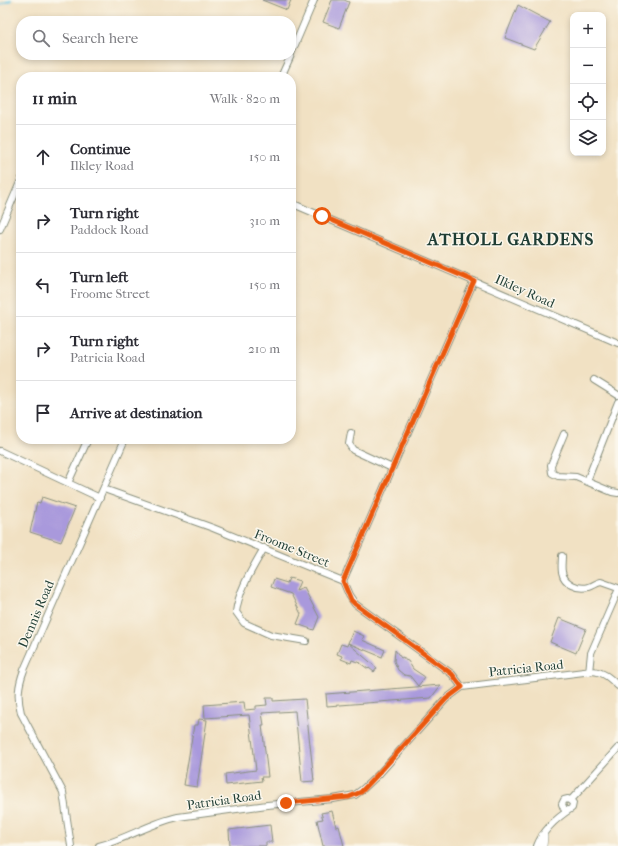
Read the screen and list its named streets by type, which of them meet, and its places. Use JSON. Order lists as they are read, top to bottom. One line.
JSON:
{"streets":{"street":["Ilkley Road","Froome Street","Dennis Road","Patricia Road"]},"crossings":[["Froome Street","Dennis Road"]],"districts":["ATHOLL GARDENS"],"page":{"map_buttons":["+","−"],"search":"Search here","heading":["11 min","Walk · 820 m"],"list":[["Continue","Ilkley Road","150 m"],["Turn right","Paddock Road","310 m"],["Turn left","Froome Street","150 m"],["Turn right","Patricia Road","210 m"],"Arrive at destination"]}}
